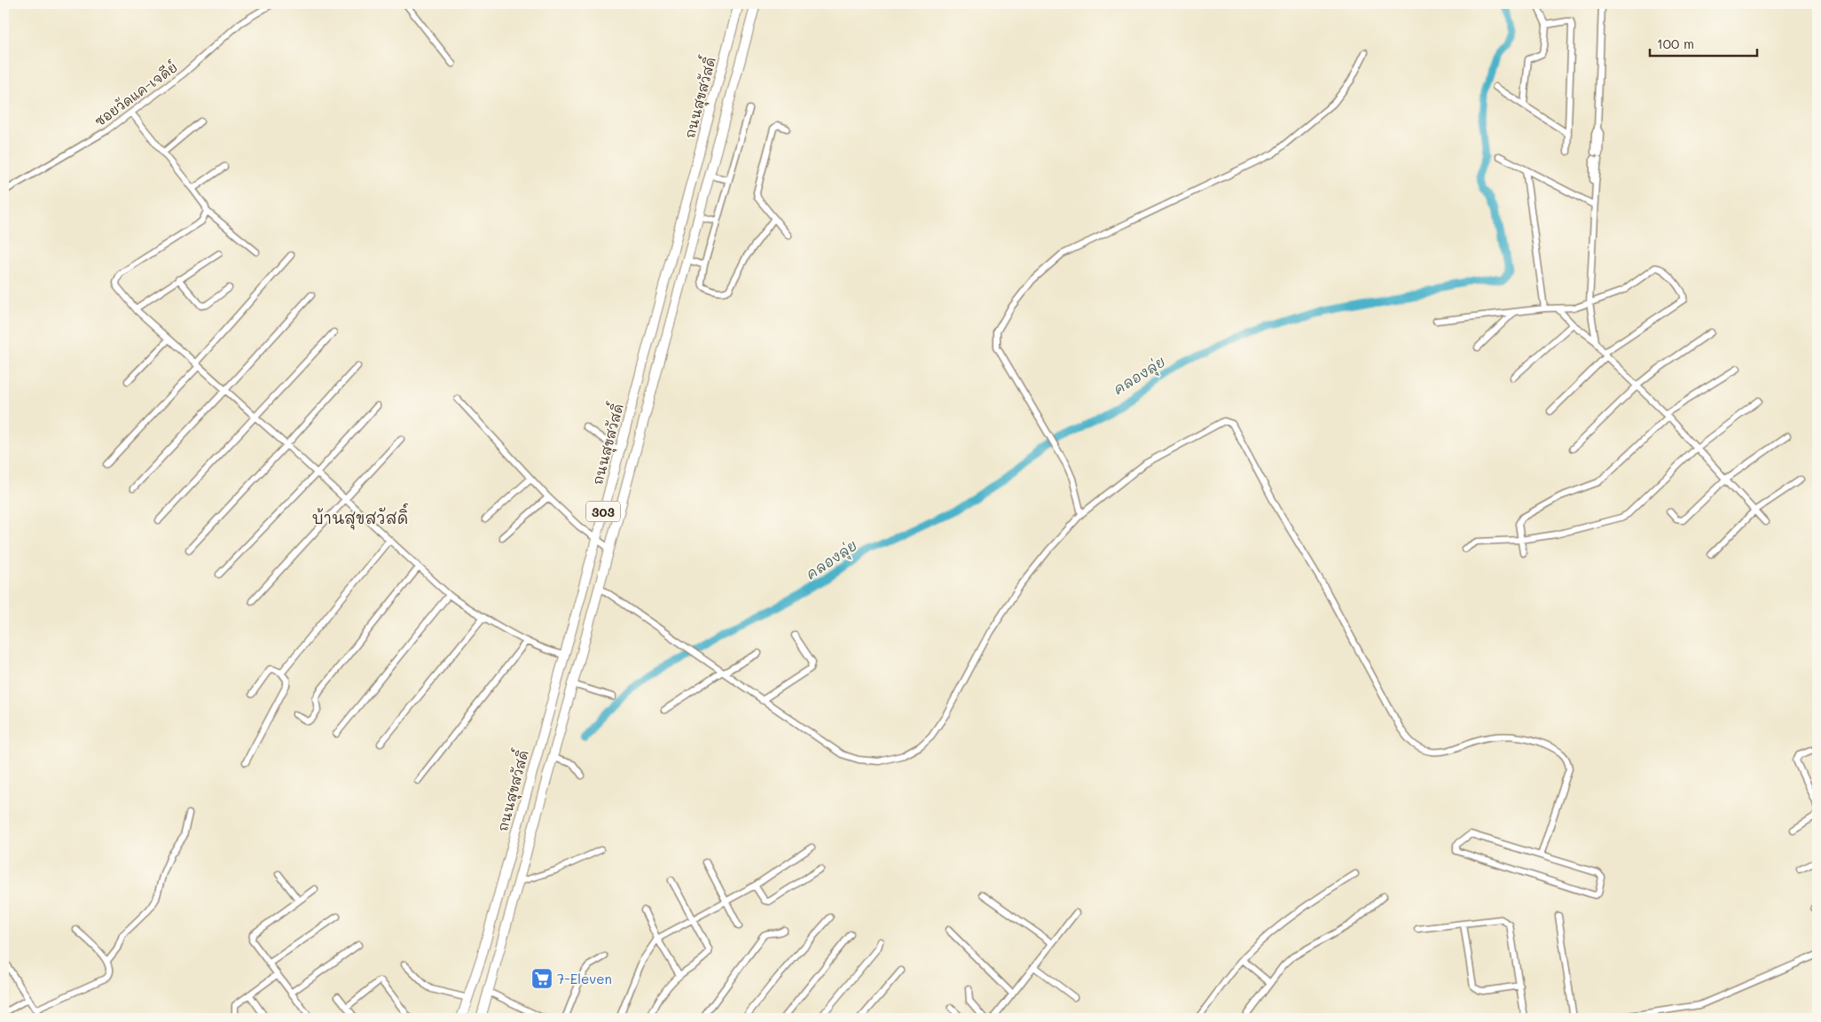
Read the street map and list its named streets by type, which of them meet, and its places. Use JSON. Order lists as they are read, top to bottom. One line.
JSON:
{"streets":{"main road":["ถนนสุขสวัสดิ์","303"],"street":["ซอยวัดแค-เจดีย์"]},"districts":["บ้านสุขสวัสดิ์"],"water":["คลองลุ่ย"],"places":{"supermarket":["7-Eleven"]},"scale_bar":"100 m"}
